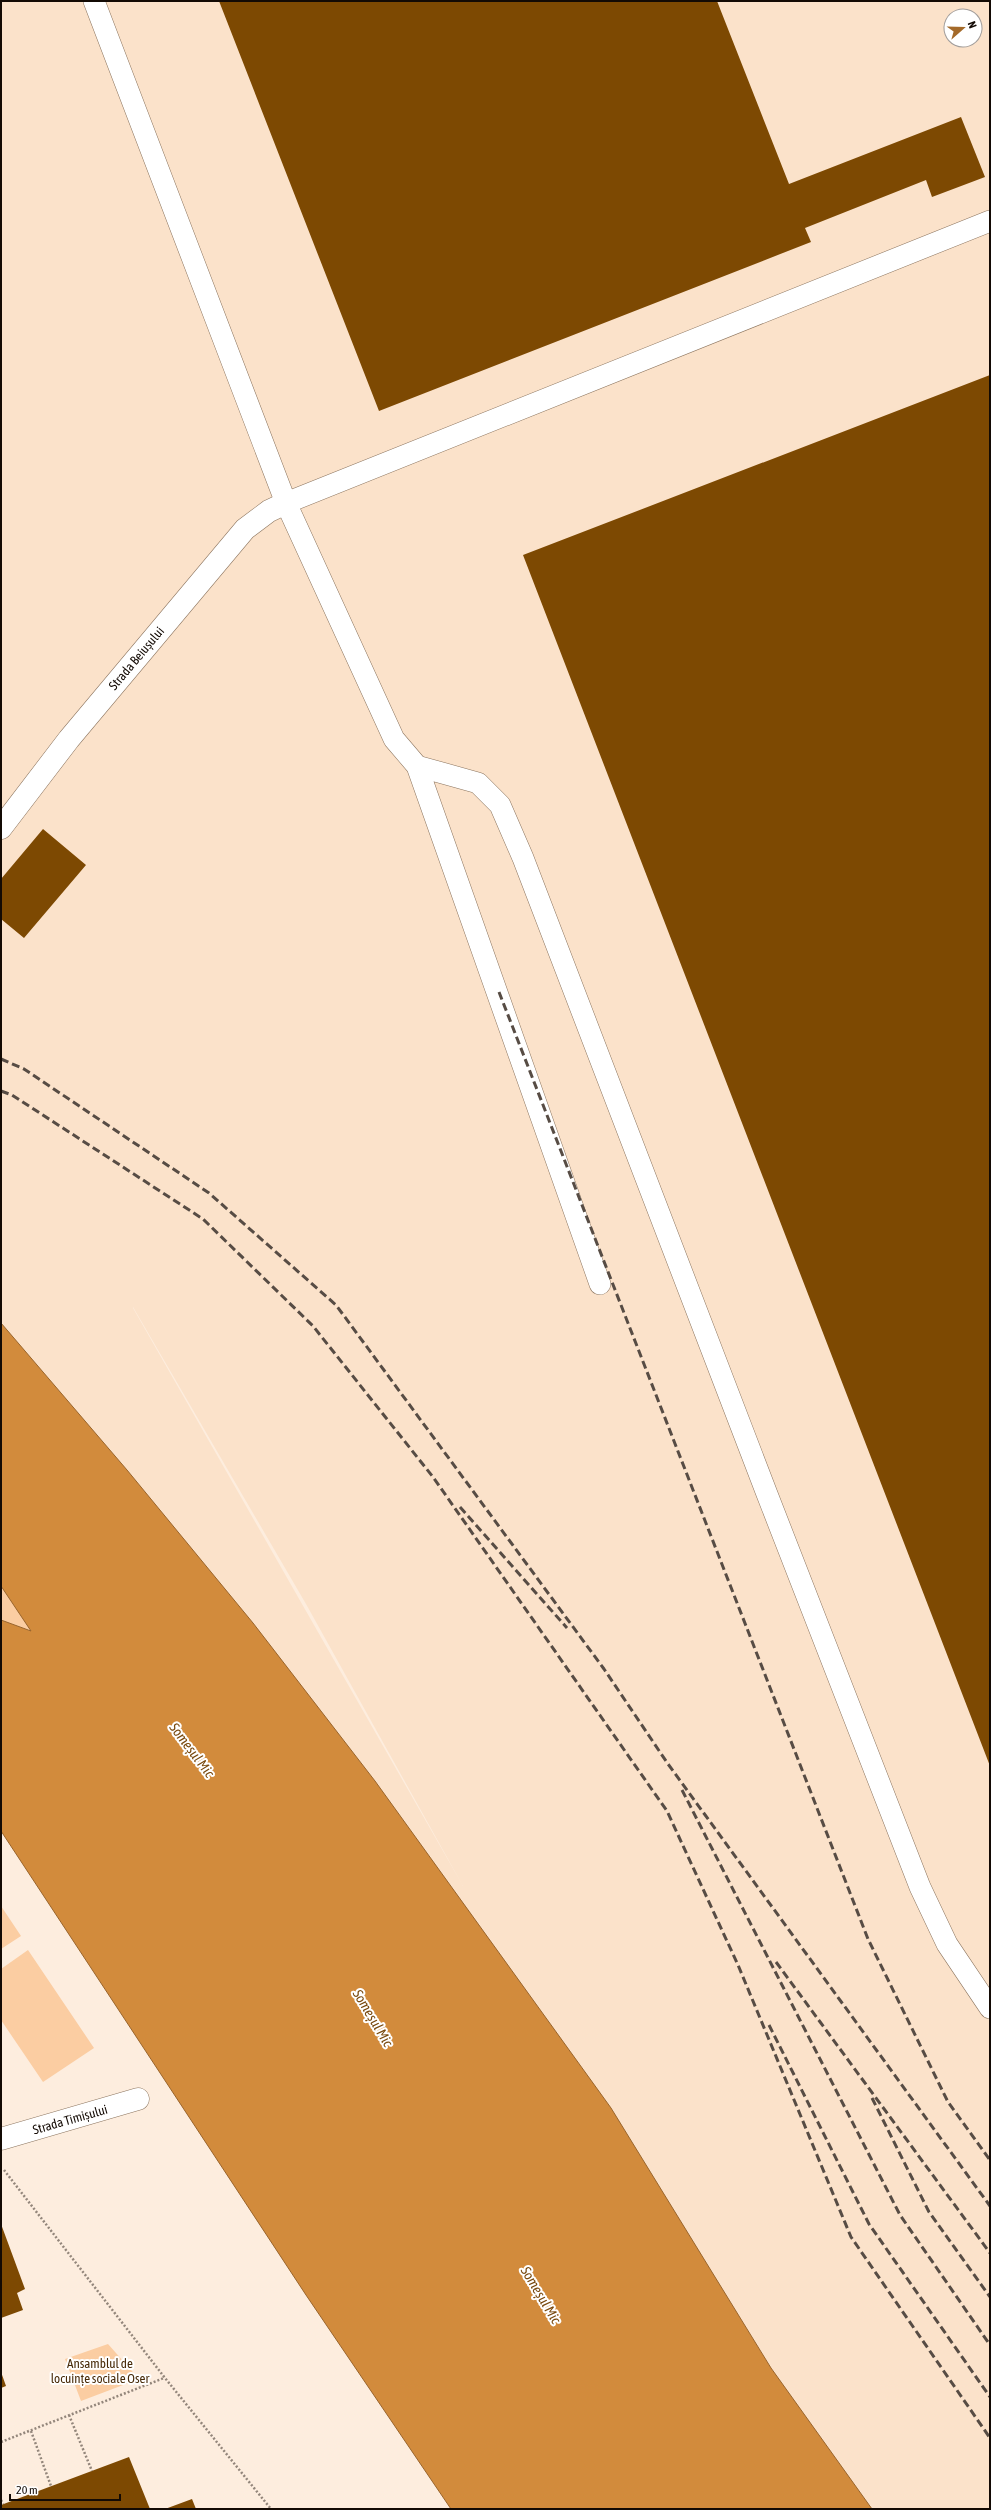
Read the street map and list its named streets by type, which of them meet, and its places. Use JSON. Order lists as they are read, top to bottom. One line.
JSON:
{"streets":{"street":["Strada Beiușului","Strada Timișului"]},"water":["Someșul Mic"],"parks":["Ansamblul de locuințe sociale Oser"],"scale_bar":"20 m","north":"right"}
